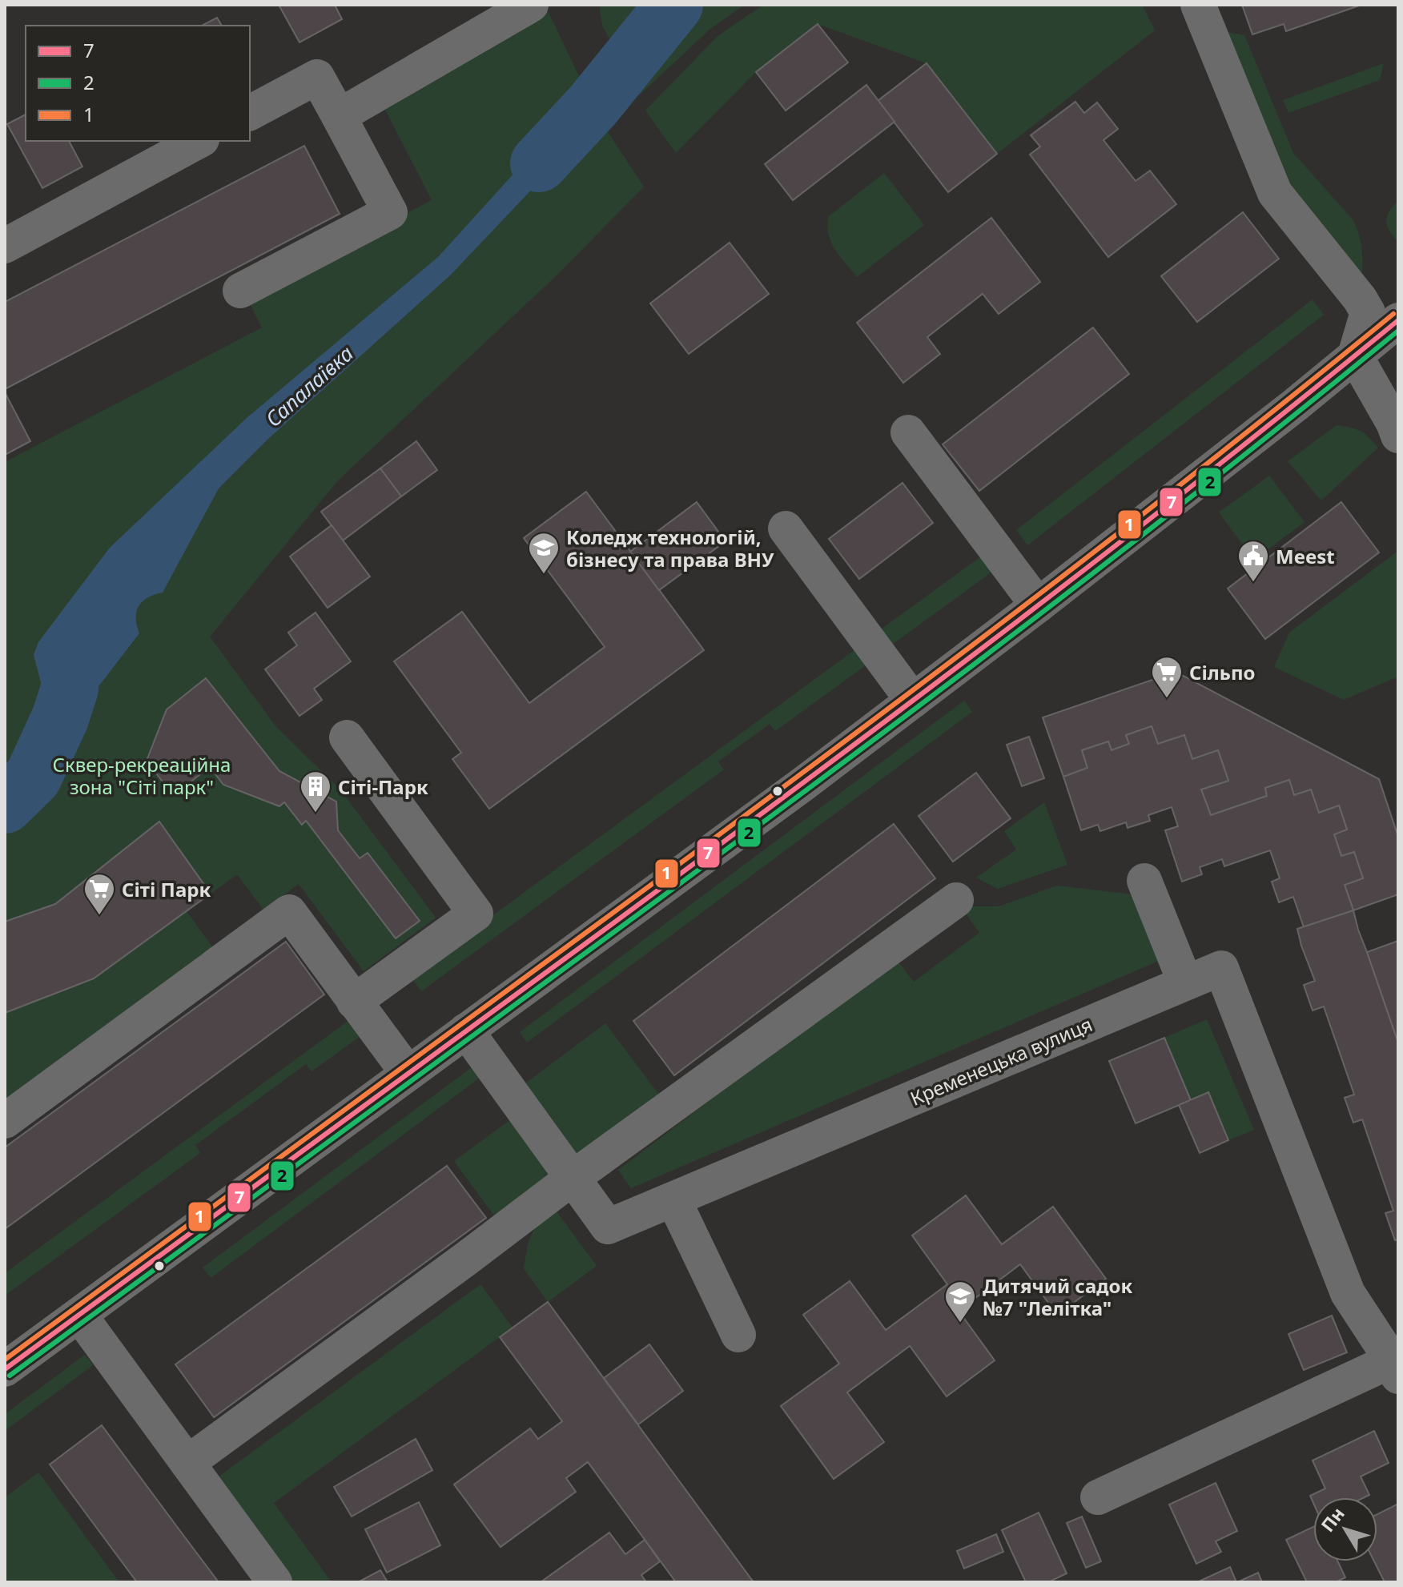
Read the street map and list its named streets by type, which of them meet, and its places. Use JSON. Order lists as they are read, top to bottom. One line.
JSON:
{"streets":{"street":["Кременецька вулиця"]},"water":["Сапалаївка"],"parks":["Сквер-рекреаційна зона \"Сіті парк\""],"places":{"school or university":["Коледж технологій, бізнесу та права ВНУ","Дитячий садок №7 \"Лелітка\""],"public building":["Meest"],"supermarket":["Сільпо","Сіті Парк"],"building":["Сіті-Парк"]},"lines":["transit line 1","transit line 7","transit line 2"],"legend":["7","2","1"],"north":"top left"}
